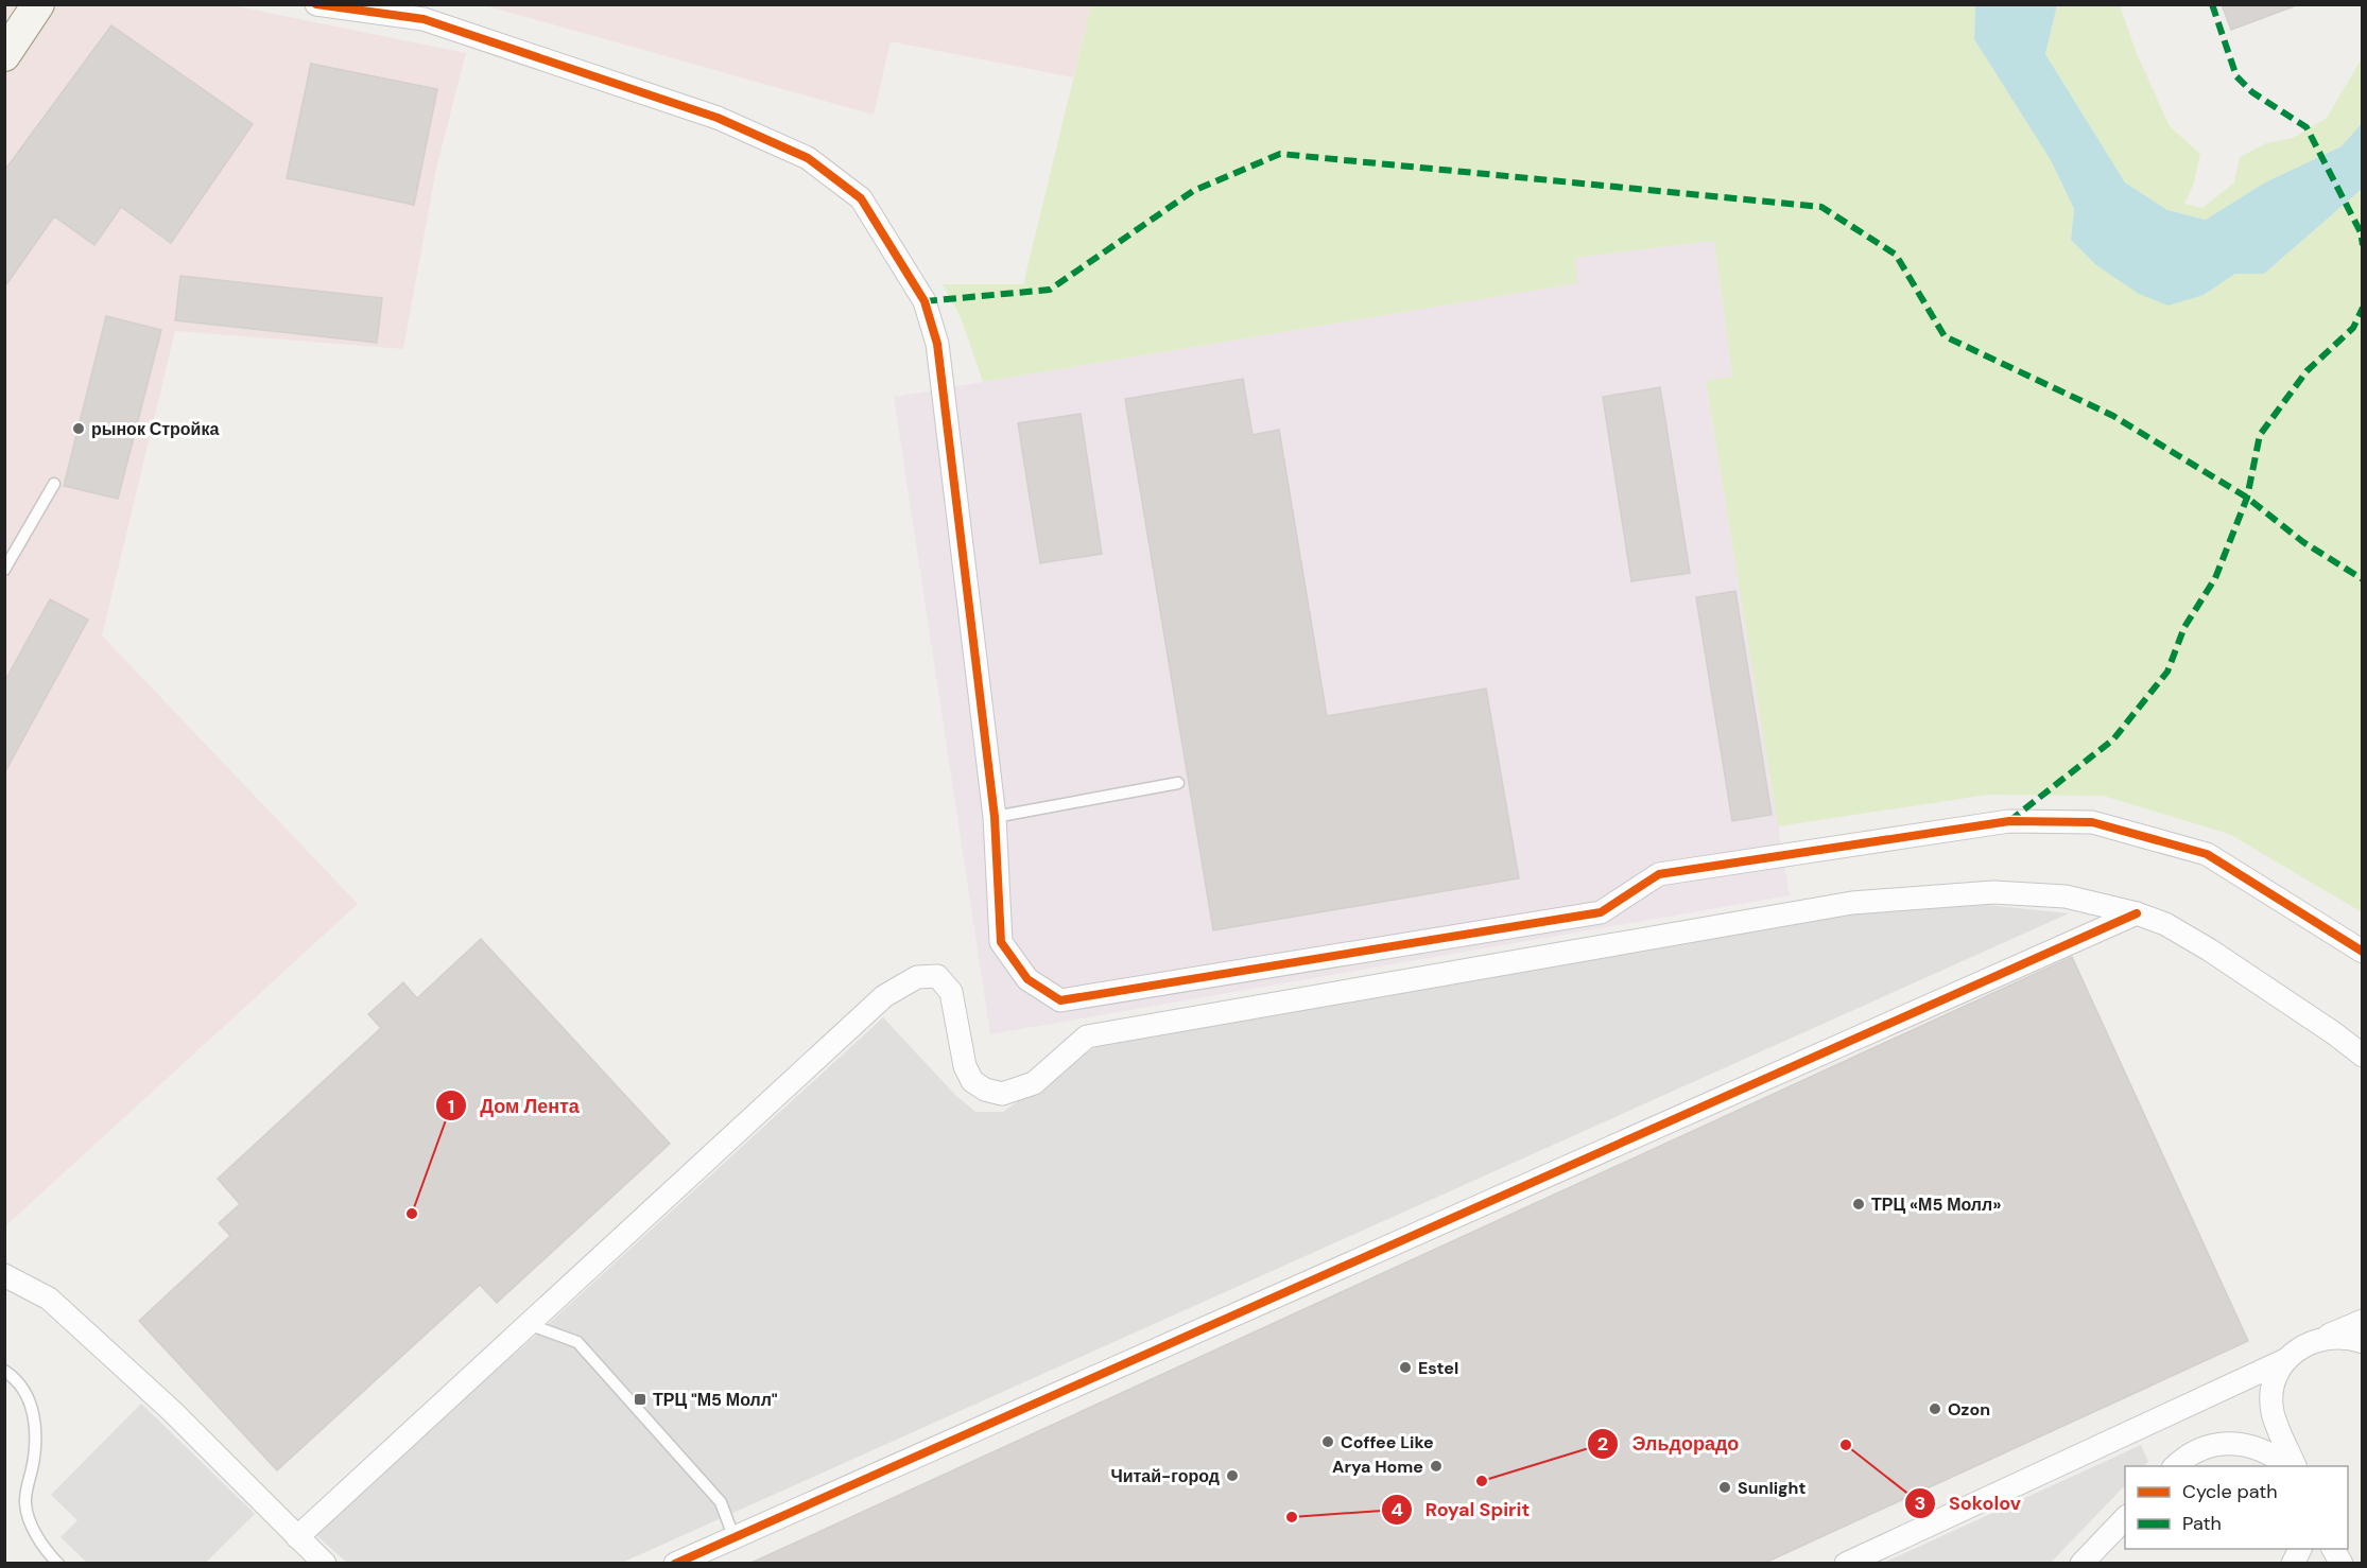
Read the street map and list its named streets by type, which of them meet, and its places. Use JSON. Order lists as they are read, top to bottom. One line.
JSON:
{"places":{"other":["рынок Стройка","ТРЦ «М5 Молл»","Дом Лента","Estel","Ozon","Coffee Like","Sokolov","Arya Home","Читай-город","Эльдорадо","Sunlight","Royal Spirit"],"transit":["ТРЦ \"М5 Молл\""]},"legend":["Cycle path","Path"]}
